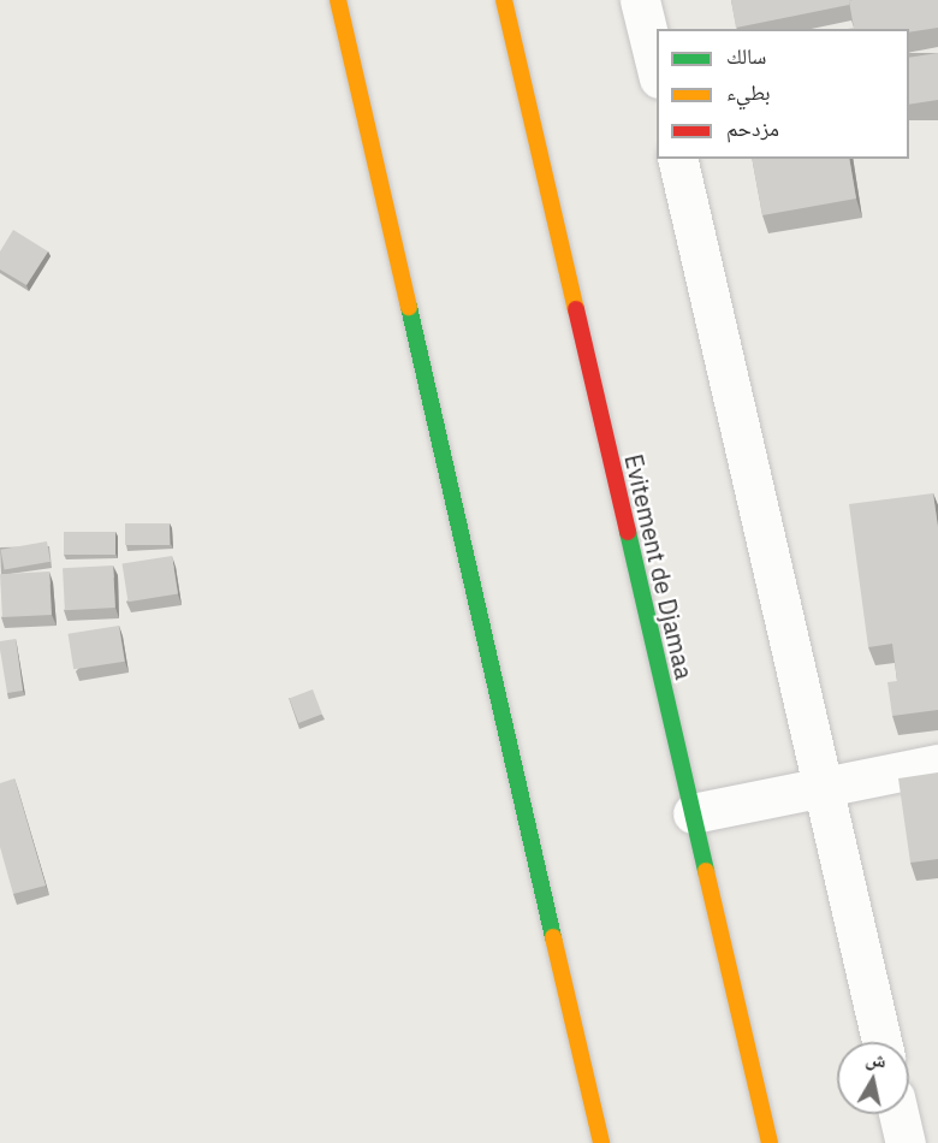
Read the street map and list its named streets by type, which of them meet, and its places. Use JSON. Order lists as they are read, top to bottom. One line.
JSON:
{"streets":{"main road":["Evitement de Djamaa"]},"legend":["سالك","بطيء","مزدحم"],"north":"top"}
